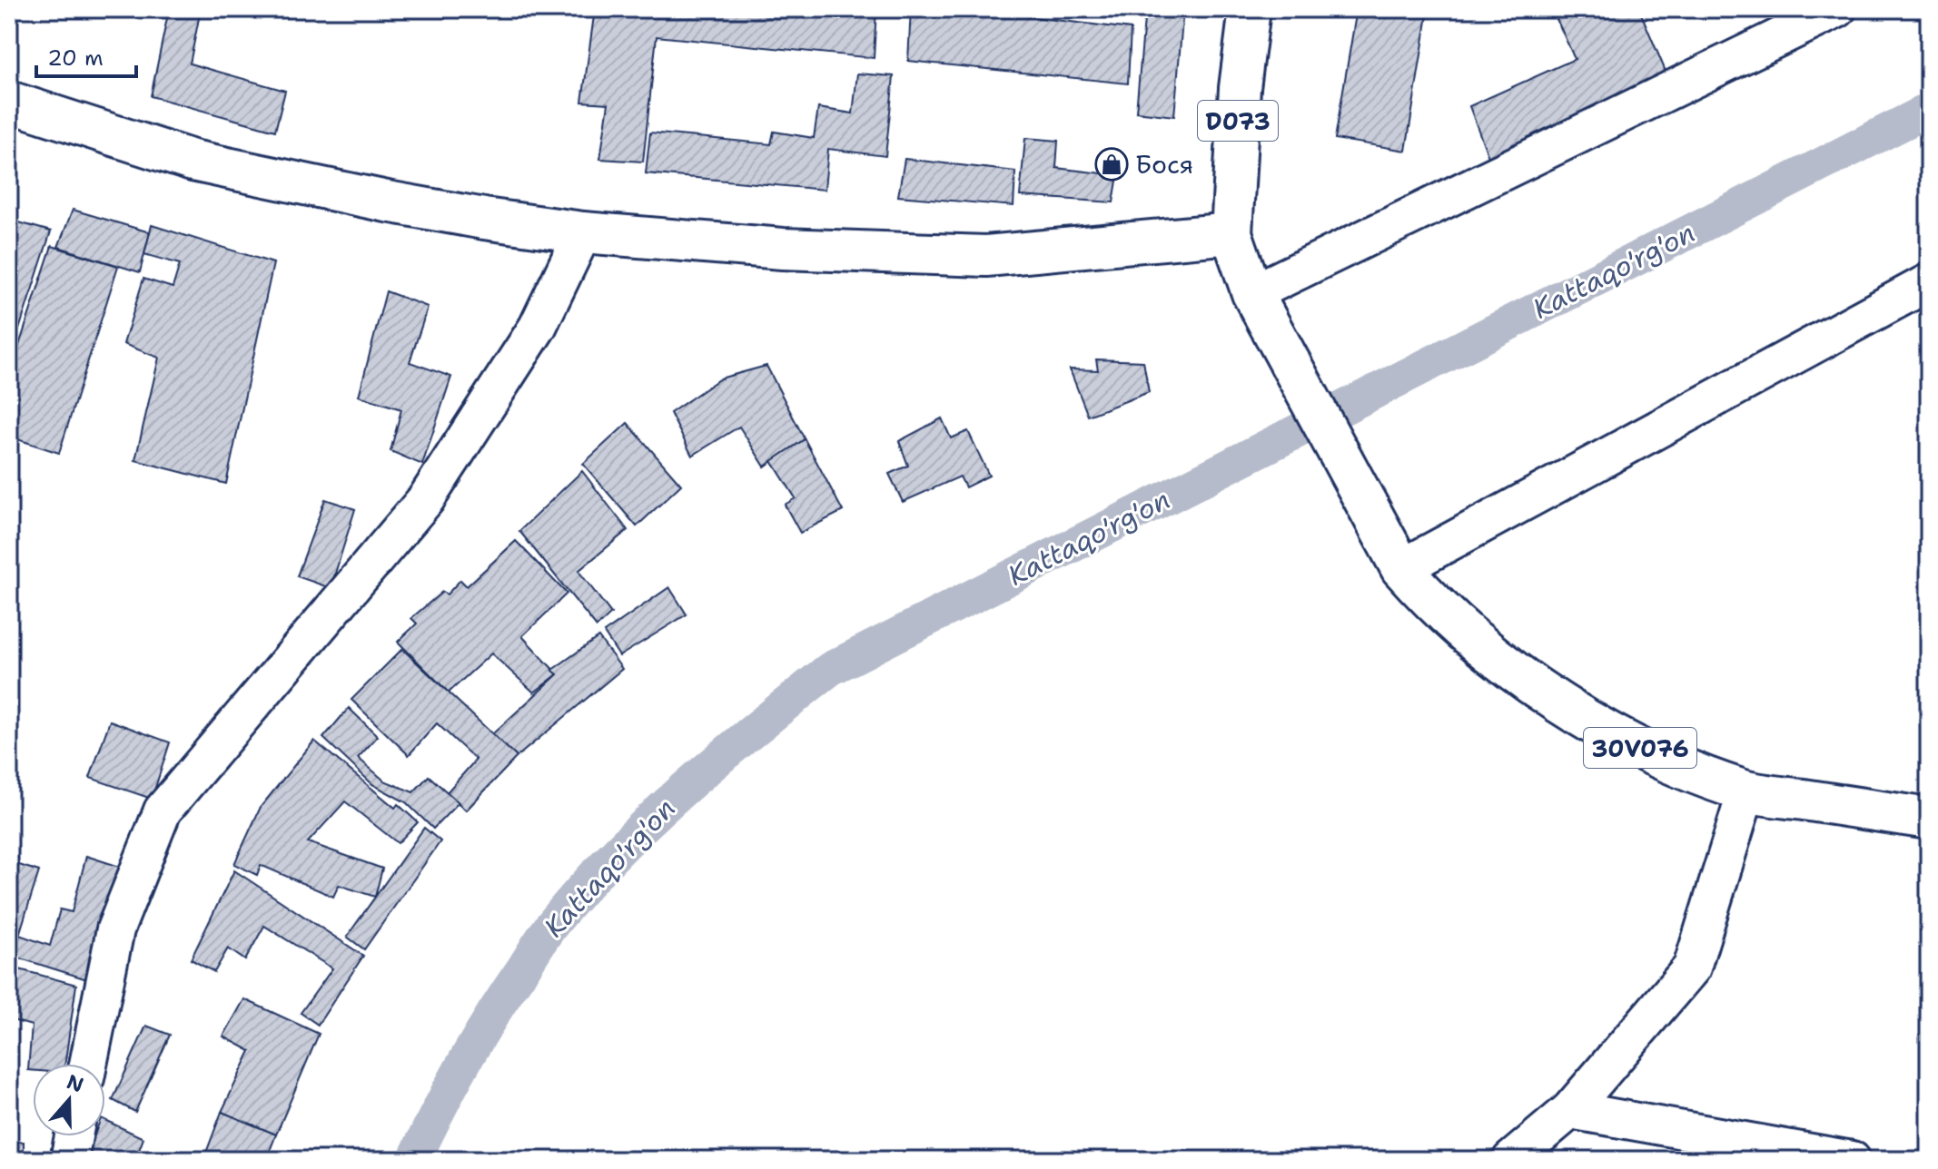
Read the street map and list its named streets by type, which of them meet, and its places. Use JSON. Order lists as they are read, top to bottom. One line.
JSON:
{"streets":{"main road":["D073","30V076"]},"crossings":[["D073","30V076"]],"water":["Kattaqo'rg'on"],"places":{"shop":["Бося"]},"scale_bar":"20 m","north":"top"}
